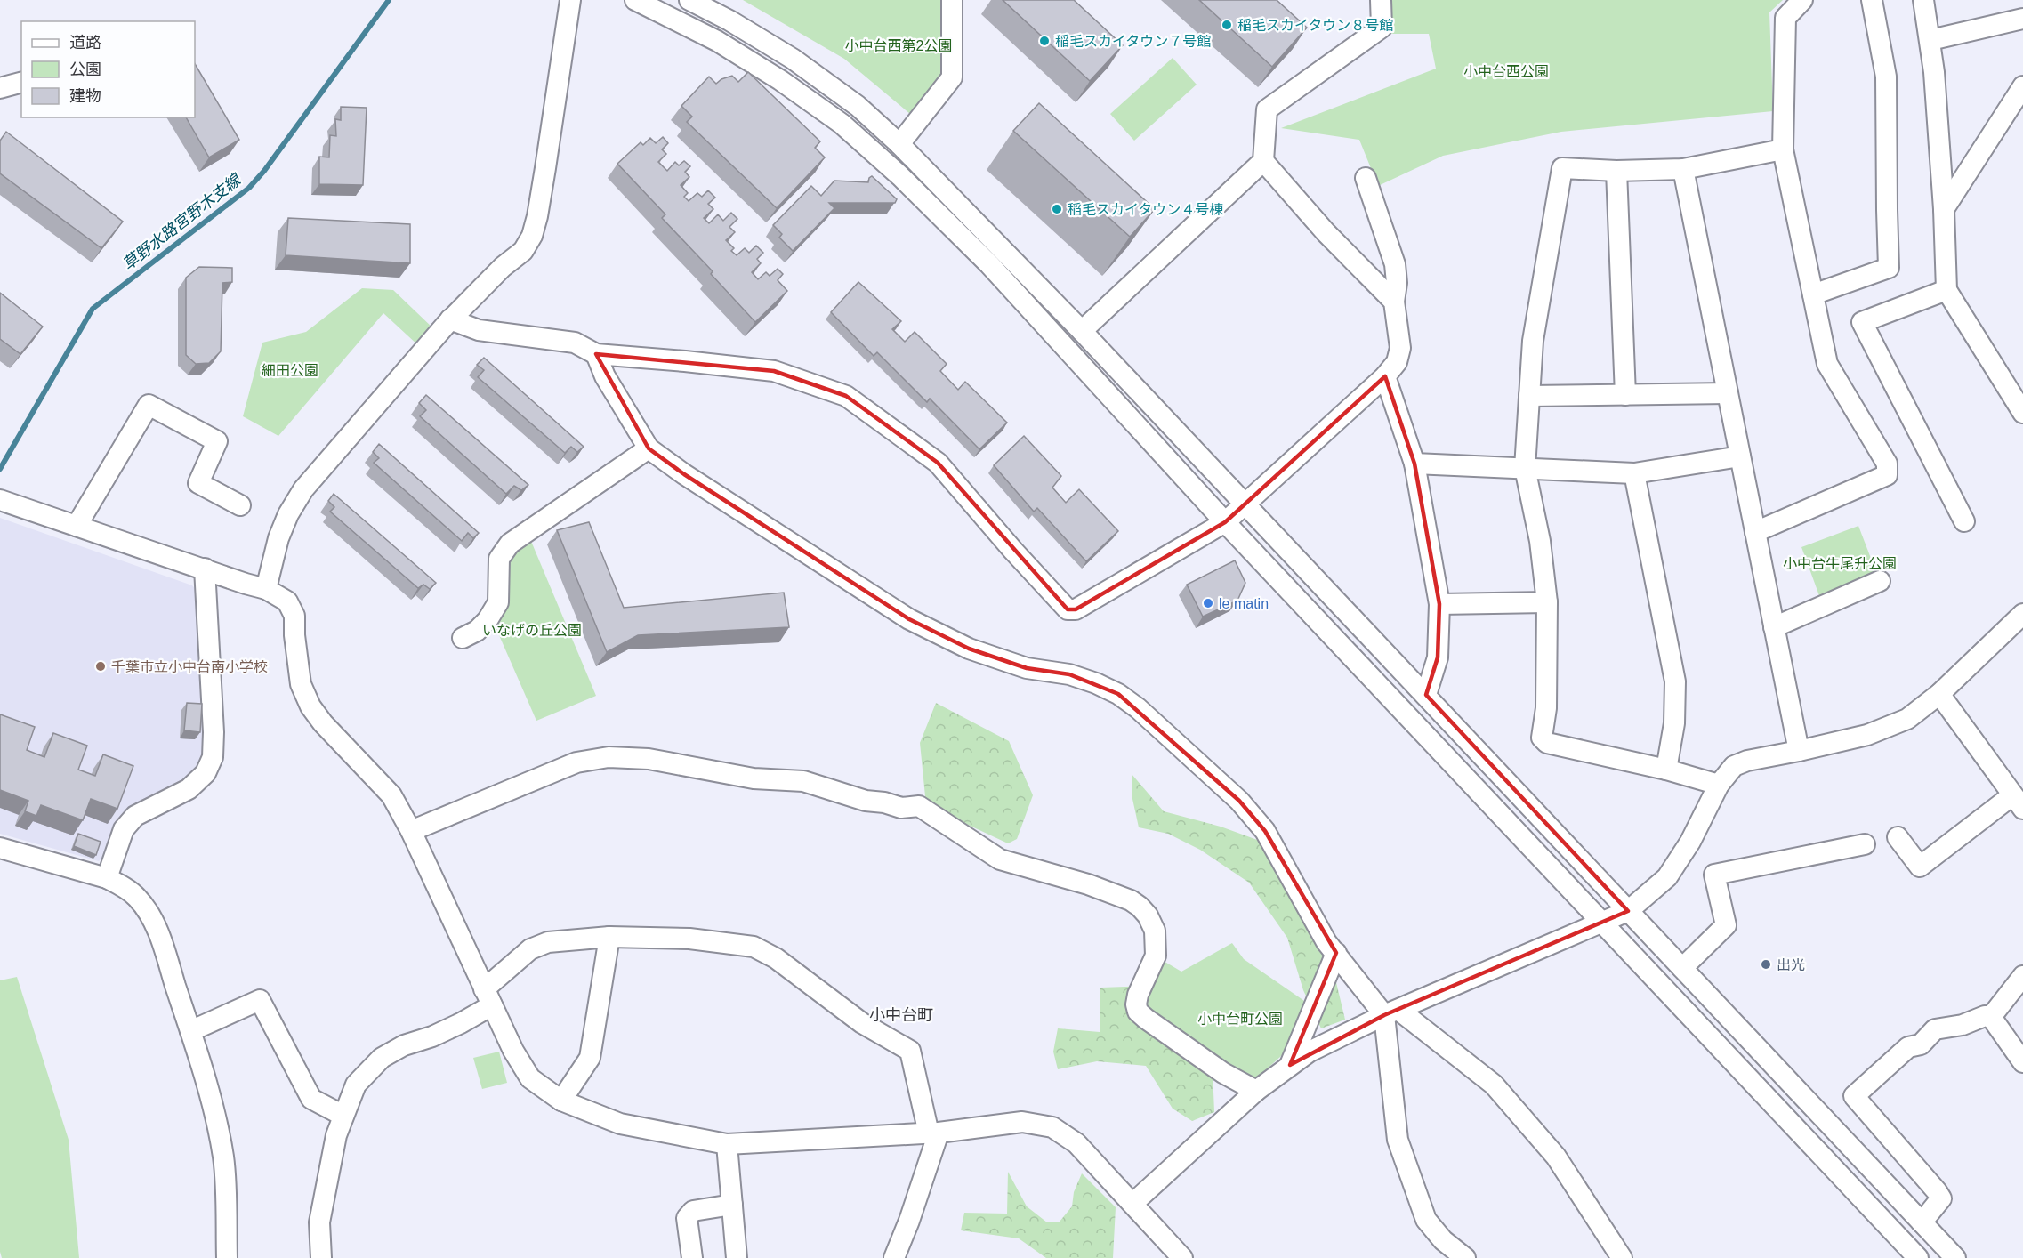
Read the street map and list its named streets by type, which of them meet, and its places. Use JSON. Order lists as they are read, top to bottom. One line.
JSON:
{"districts":["小中台町"],"water":["草野水路宮野木支線"],"parks":["小中台西第2公園","小中台西公園","細田公園","小中台牛尾升公園","いなげの丘公園","小中台町公園"],"places":["稲毛スカイタウン８号館","稲毛スカイタウン７号館","稲毛スカイタウン４号棟","le matin","千葉市立小中台南小学校","出光"],"legend":["道路","公園","建物"]}
